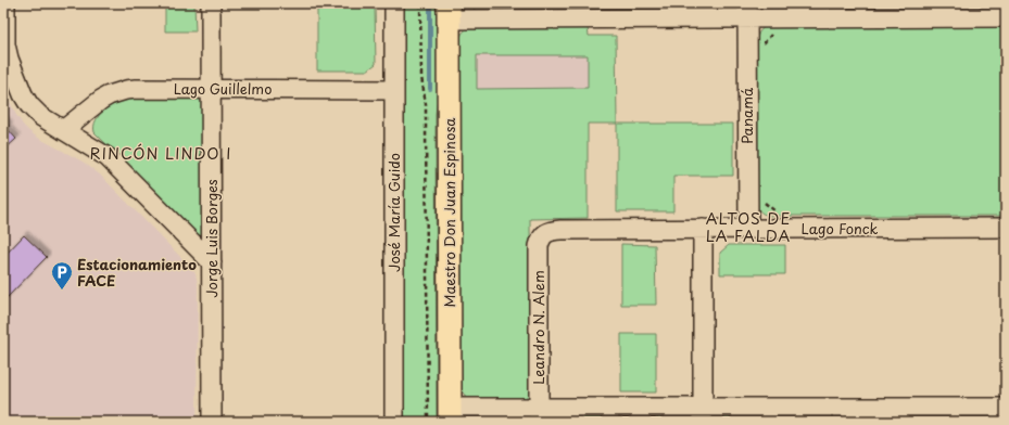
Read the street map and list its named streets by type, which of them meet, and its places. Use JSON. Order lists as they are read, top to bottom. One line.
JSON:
{"streets":{"main road":["Maestro Don Juan Espinosa"],"street":["Lago Guillelmo","Panamá","José María Guido","Lago Fonck","Jorge Luis Borges","Leandro N. Alem"]},"crossings":[["Lago Guillelmo","José María Guido"],["Lago Guillelmo","Jorge Luis Borges"],["Panamá","Lago Fonck"],["Lago Fonck","Leandro N. Alem"]],"districts":["RINCÓN LINDO I","ALTOS DE LA FALDA"],"places":{"parking":["Estacionamiento FACE"]}}
